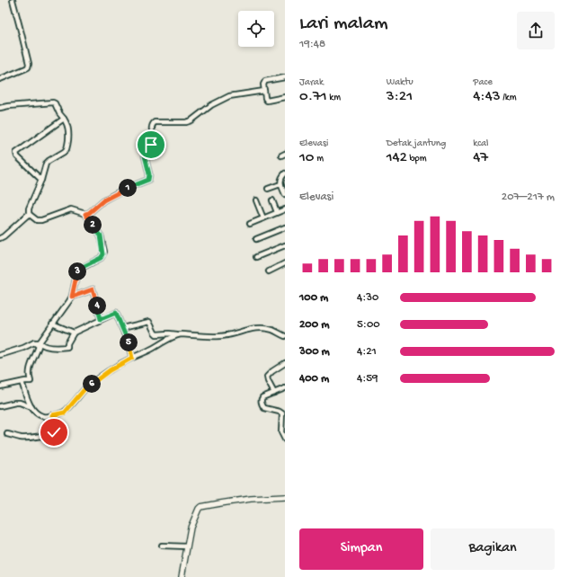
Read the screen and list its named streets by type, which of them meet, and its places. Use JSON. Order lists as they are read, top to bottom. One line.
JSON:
{"page":{"heading":["Lari malam","19:48"],"stats":[["Jarak","0.71 km"],["Waktu","3:21"],["Pace","4:43 /km"],["Elevasi","10 m"],["Detak jantung","142 bpm"],["kcal","47"]],"pins":["1","2","3","4","5","6"],"chart":["Elevasi","207–217 m"],"list":[{"name":"100 m","note":"4:30"},{"name":"200 m","note":"5:00"},{"name":"300 m","note":"4:21"},{"name":"400 m","note":"4:59"}],"buttons":["Simpan","Bagikan"]}}
